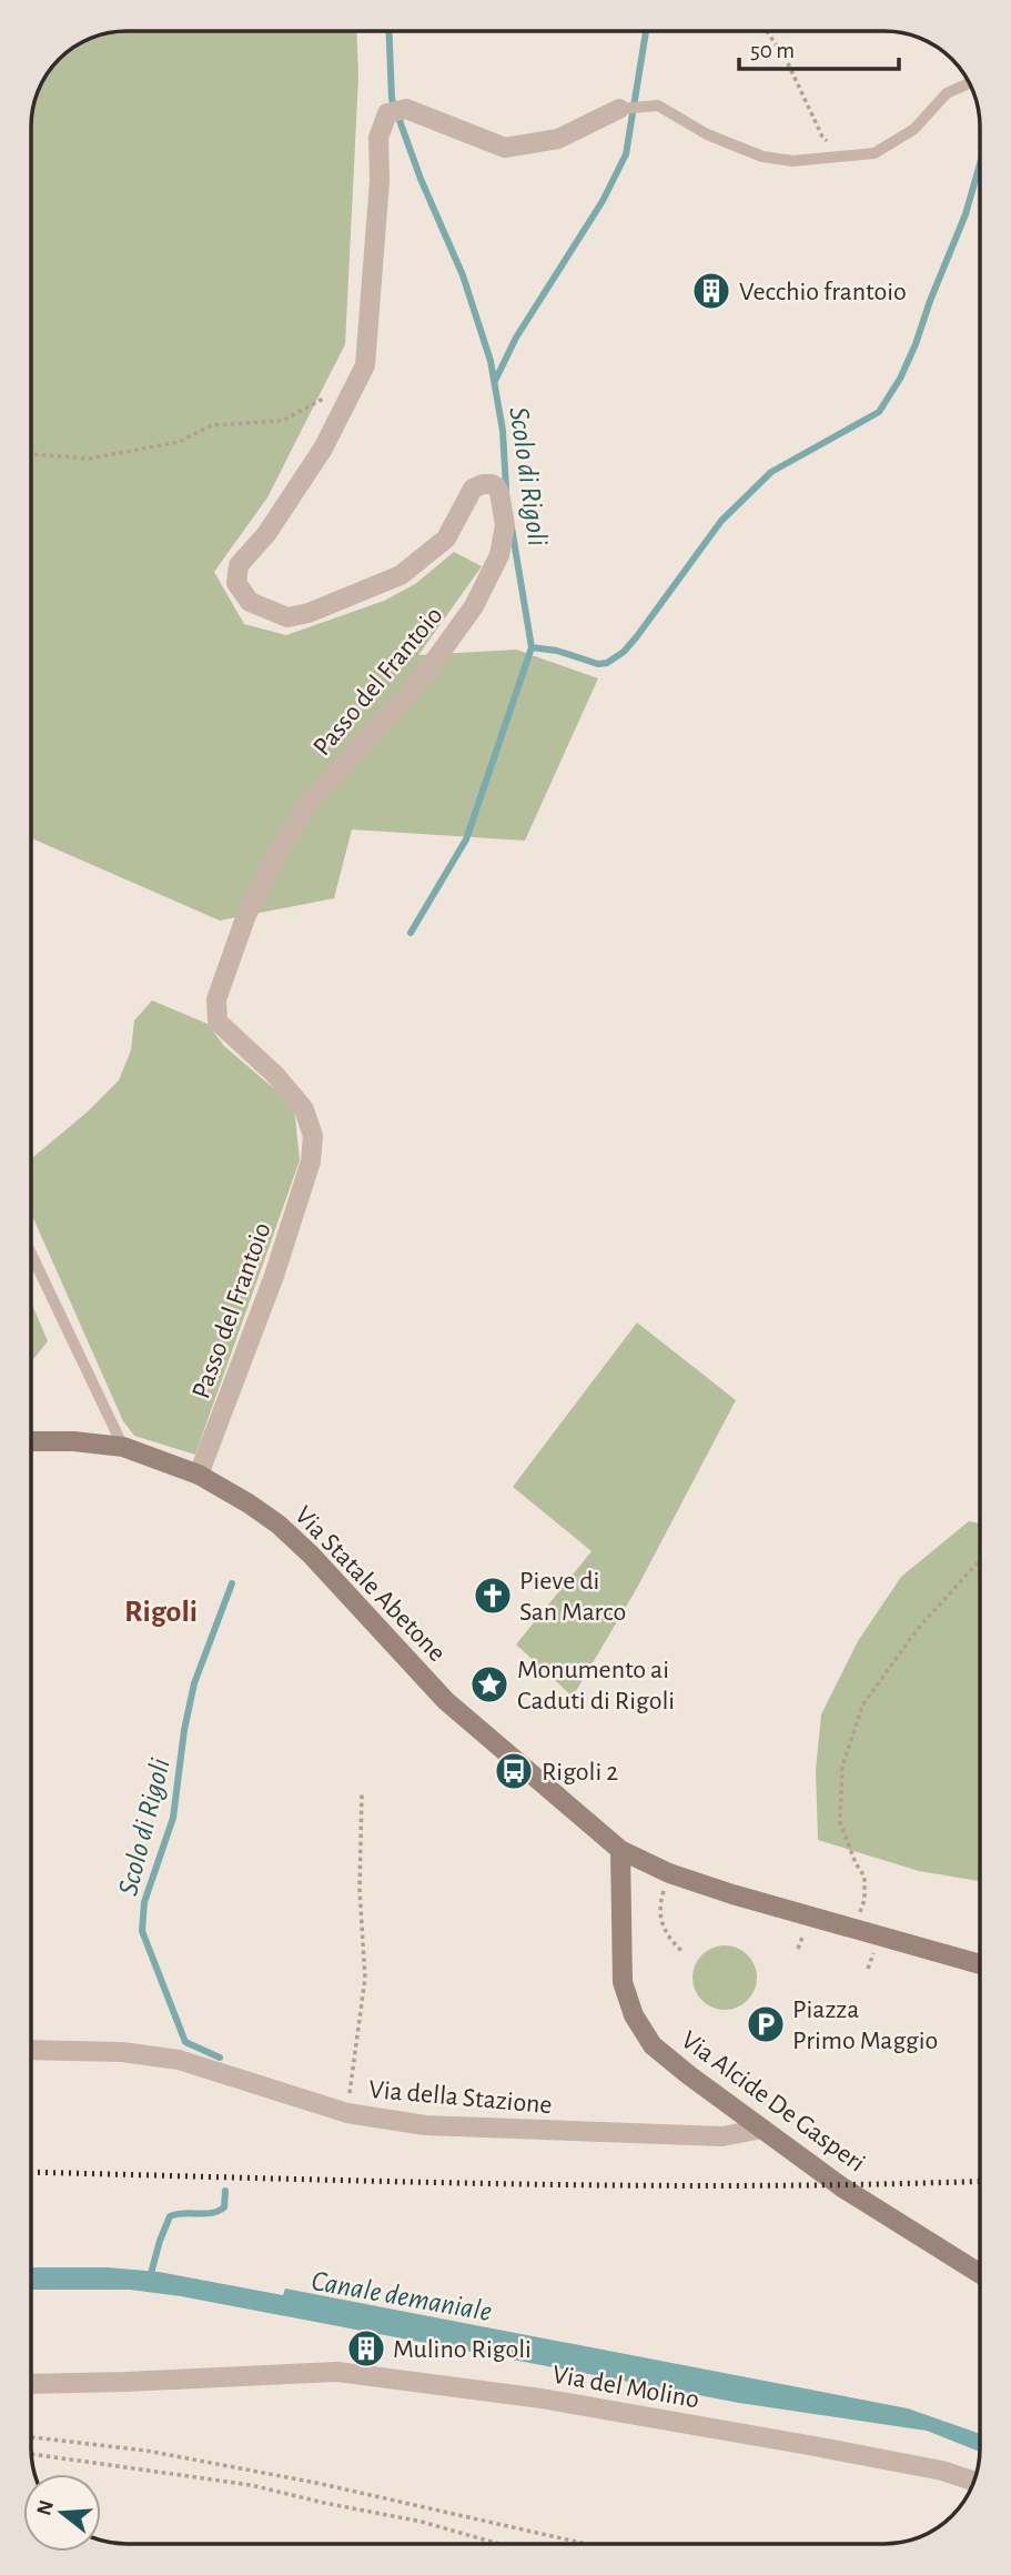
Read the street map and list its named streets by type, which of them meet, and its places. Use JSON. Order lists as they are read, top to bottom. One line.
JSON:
{"streets":{"main road":["Via Statale Abetone","Via Alcide De Gasperi"],"street":["Passo del Frantoio","Via della Stazione","Via del Molino"]},"crossings":[["Passo del Frantoio","Via Statale Abetone"],["Via Statale Abetone","Via Alcide De Gasperi"],["Via della Stazione","Via Alcide De Gasperi"]],"districts":["Rigoli"],"water":["Scolo di Rigoli","Canale demaniale"],"places":{"building":["Vecchio frantoio","Mulino Rigoli"],"church":["Pieve di San Marco"],"place":["Monumento ai Caduti di Rigoli"],"bus stop":["Rigoli 2"],"parking":["Piazza Primo Maggio"]},"scale_bar":"50 m","north":"left"}
